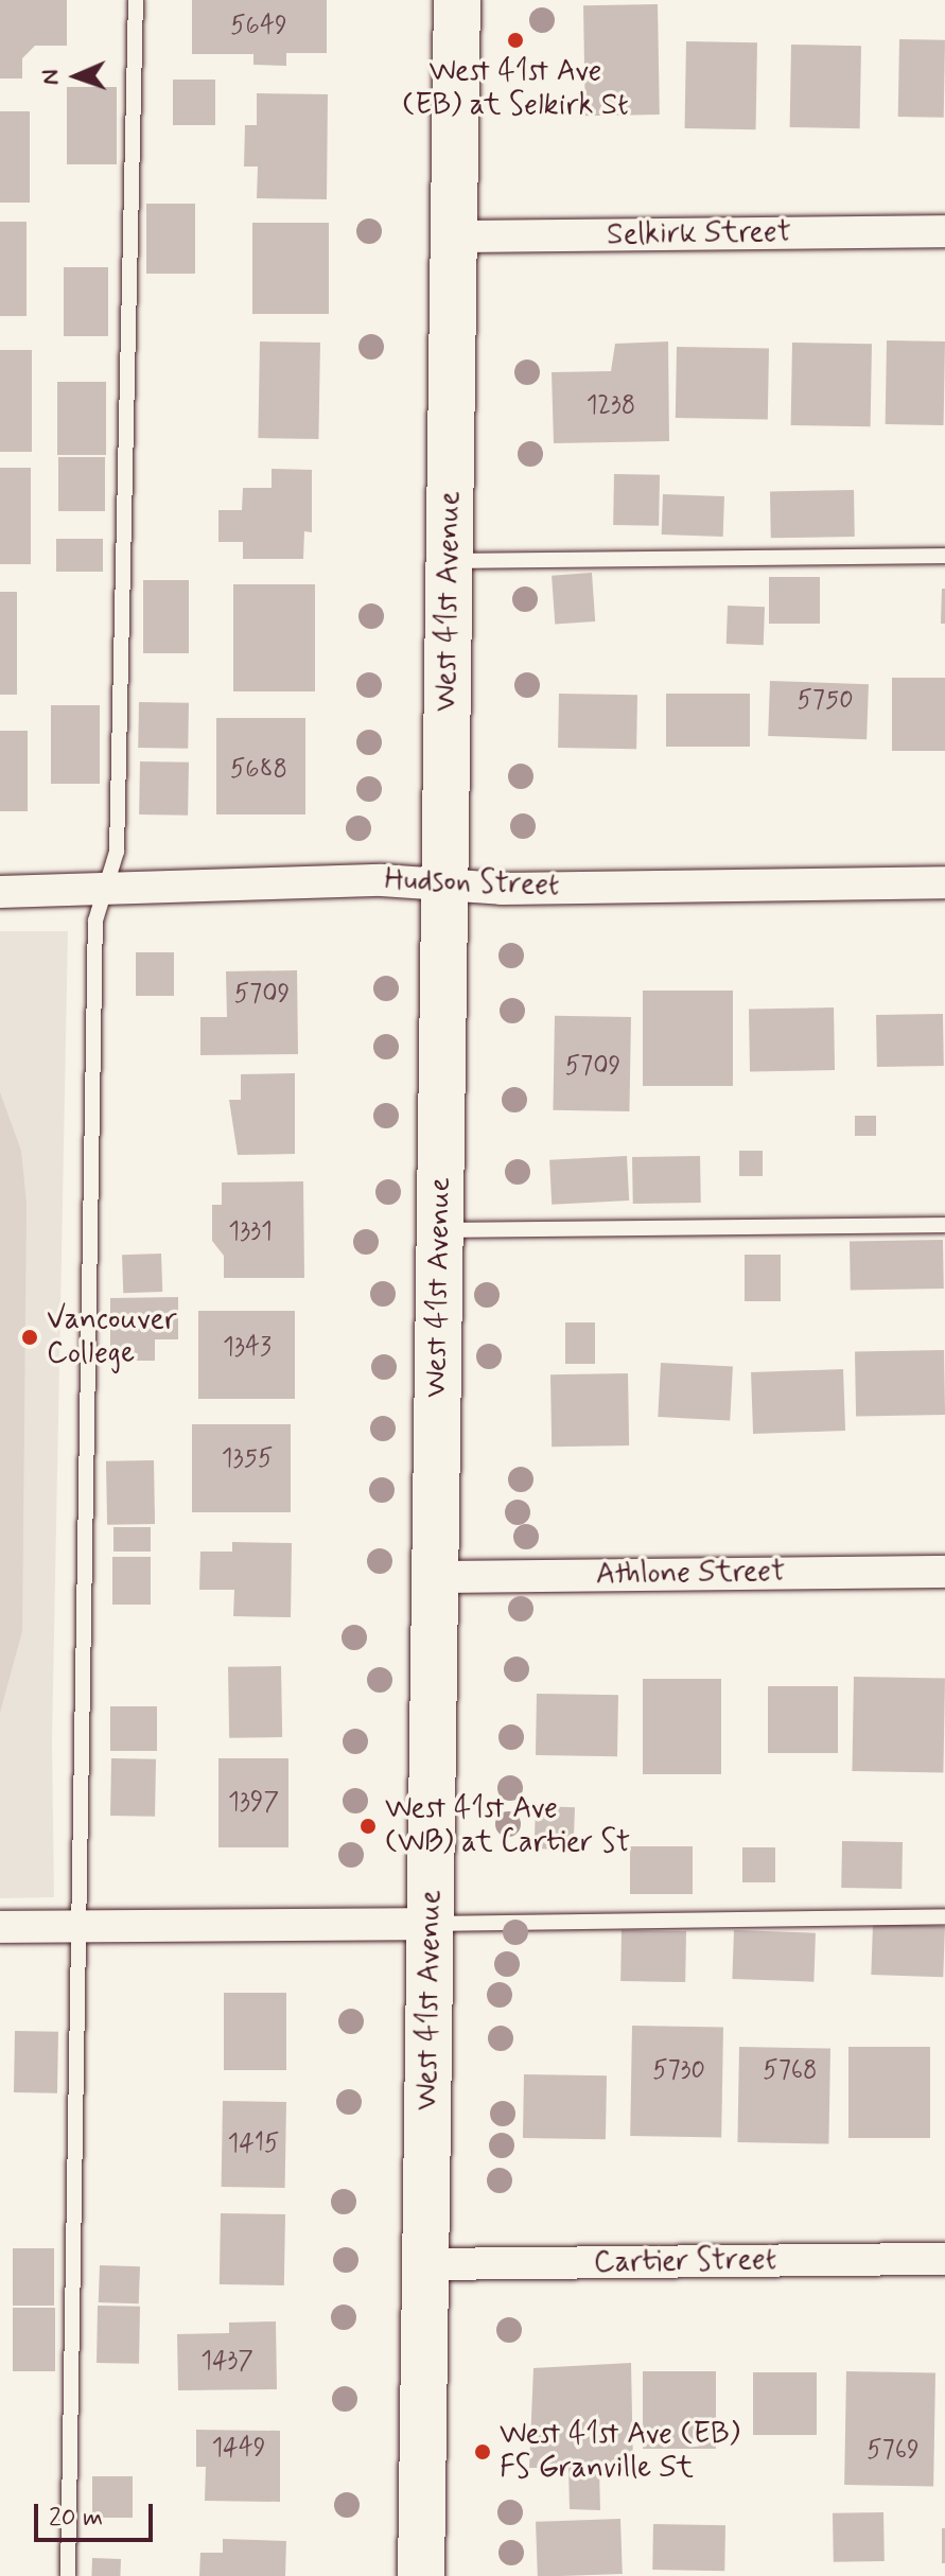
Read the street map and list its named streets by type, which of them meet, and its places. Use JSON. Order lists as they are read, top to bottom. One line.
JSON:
{"streets":{"main road":["West 41st Avenue"],"street":["Selkirk Street","Hudson Street","Athlone Street","Cartier Street"]},"crossings":[["Selkirk Street","West 41st Avenue"],["West 41st Avenue","Hudson Street"],["West 41st Avenue","Athlone Street"],["West 41st Avenue","Cartier Street"]],"places":["West 41st Ave (EB) at Selkirk St","Vancouver College","West 41st Ave (WB) at Cartier St","West 41st Ave (EB) FS Granville St"],"house_numbers":["5649","1238","5750","5688","5709","5709","1331","1343","1355","1397","5730","5768","1415","1437","1449","5769"],"scale_bar":"20 m","north":"left"}
